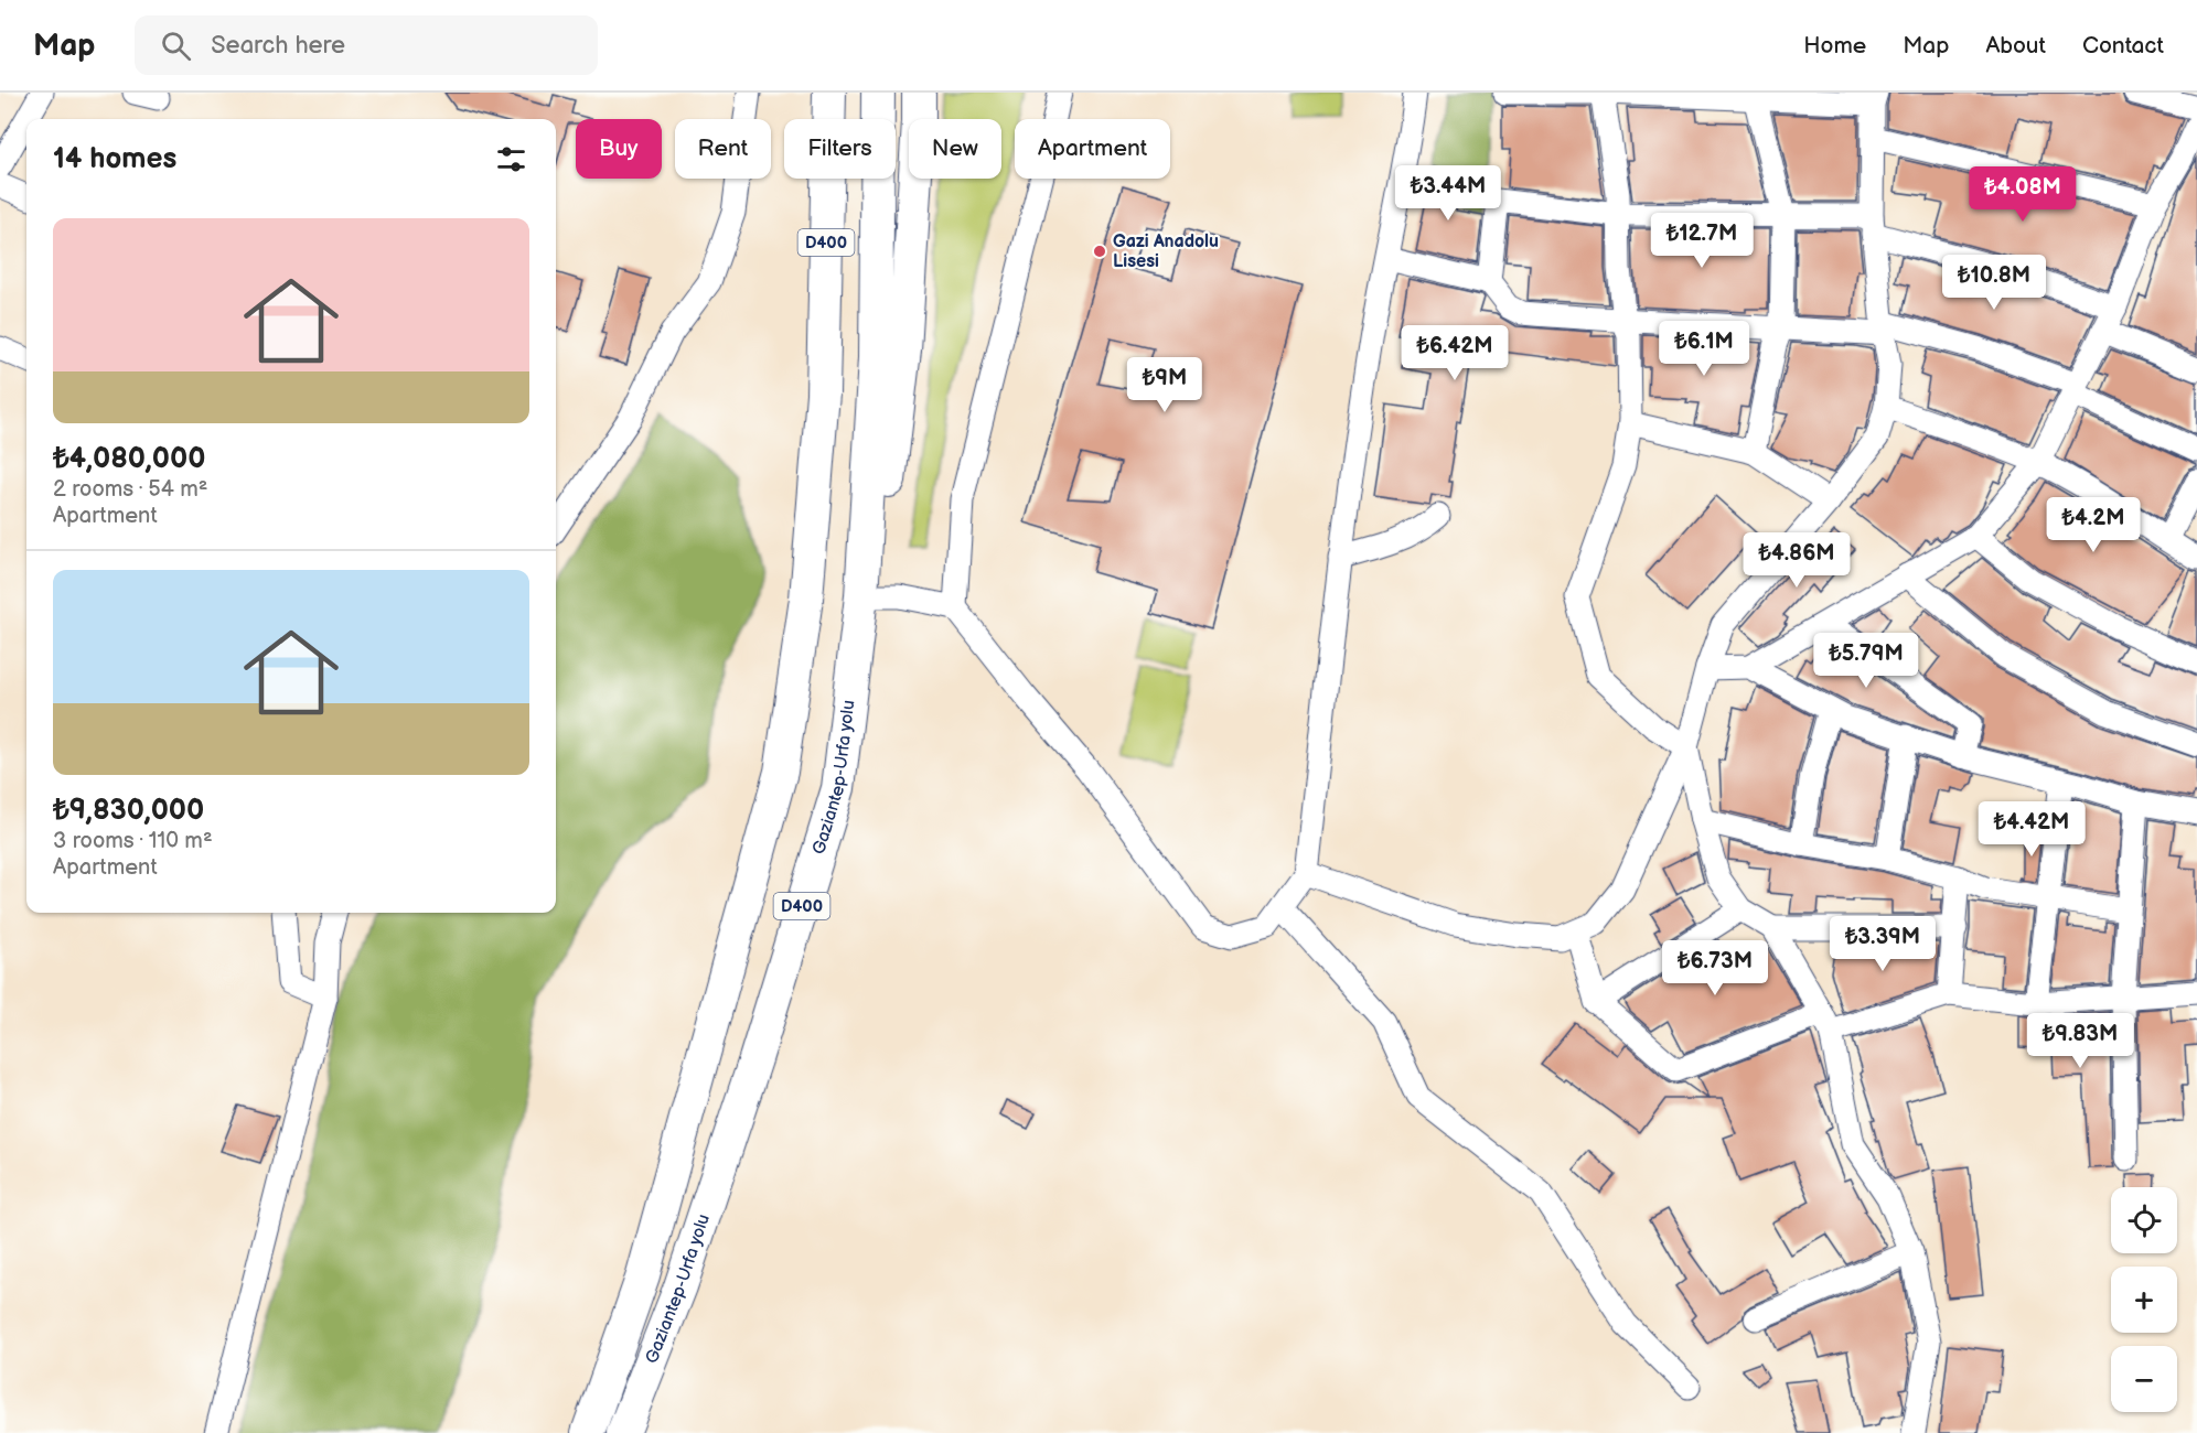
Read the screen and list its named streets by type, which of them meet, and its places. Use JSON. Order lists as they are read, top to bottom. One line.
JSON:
{"streets":{"highway":["D400","Gaziantep-Urfa yolu"]},"places":["Gazi Anadolu Lisesi"],"page":{"header":"Map","search":"Search here","nav":["Home","Map","About","Contact"],"chip":["Buy","Rent","Filters","New","Apartment"],"heading":"14 homes","price":["₺3.44M","₺4.08M","₺12.7M","₺10.8M","₺6.1M","₺6.42M","₺9M","₺4.2M","₺4.86M","₺5.79M","₺4.42M","₺3.39M","₺6.73M","₺9.83M"],"list":[{"name":"₺4,080,000","note":"2 rooms · 54 m² · Apartment"},{"name":"₺9,830,000","note":"3 rooms · 110 m² · Apartment"}],"map_buttons":["+","−"]}}
